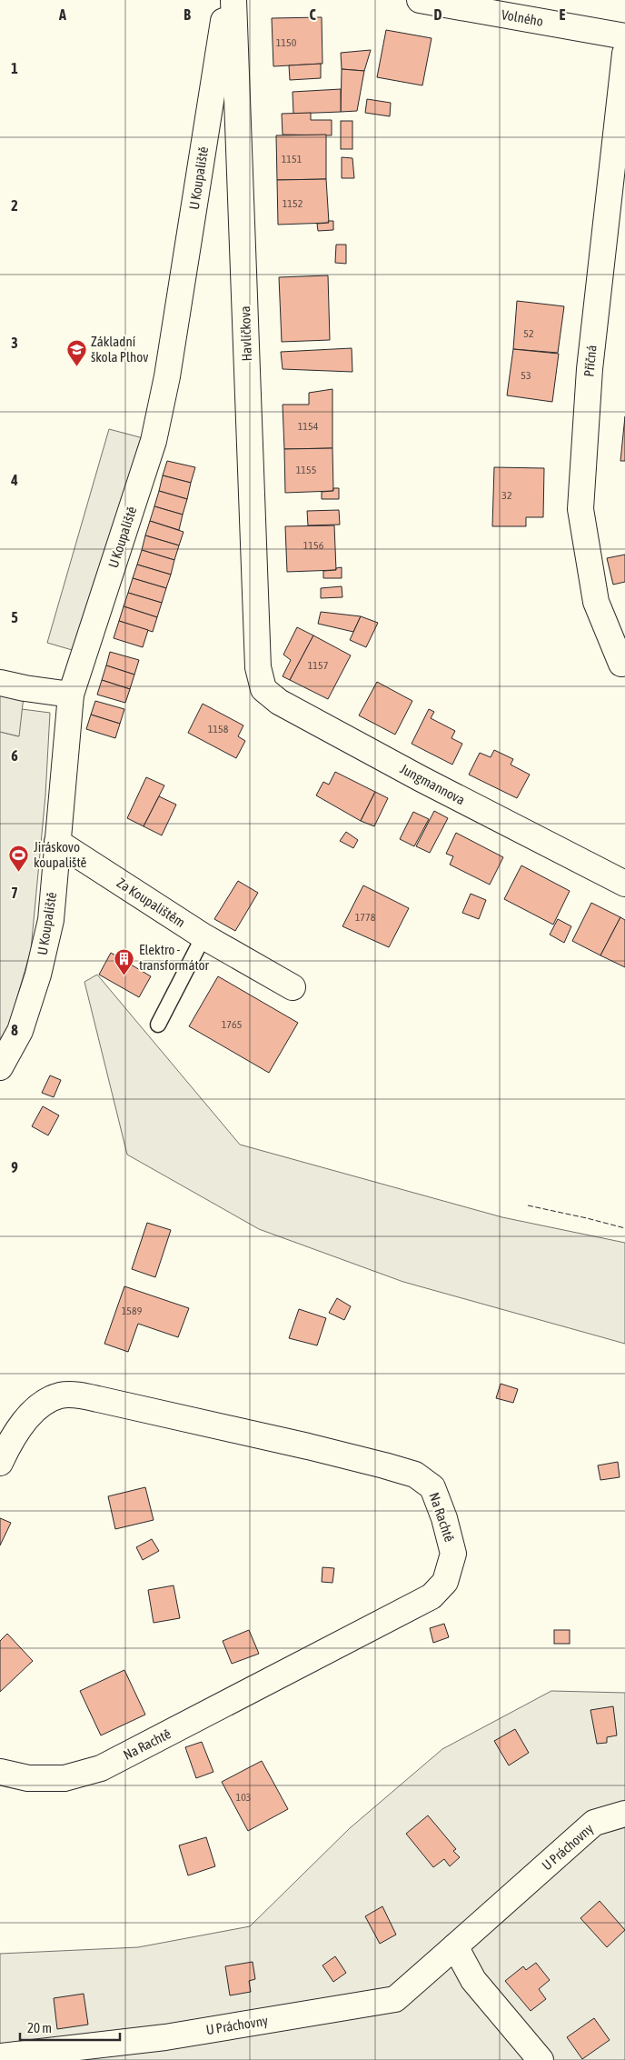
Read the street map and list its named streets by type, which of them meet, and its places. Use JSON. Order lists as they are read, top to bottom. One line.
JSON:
{"streets":{"street":["Volného","U Koupaliště","Havlíčkova","Příčná","Jungmannova","Za Koupalištěm","Na Rachtě","U Práchovny"]},"crossings":[["U Koupaliště","Za Koupalištěm"],["Havlíčkova","Jungmannova"]],"places":{"school or university":["Základní škola Plhov"],"sports":["Jiráskovo koupaliště"],"building":["Elektro - transformátor"]},"house_numbers":["1150","1151","1152","52","53","1154","1155","32","1156","1157","1158","1778","1765","1589","103"],"scale_bar":"20 m","grid":{"columns":["A","B","C","D","E"],"rows":["1","2","3","4","5","6","7","8","9"]}}
